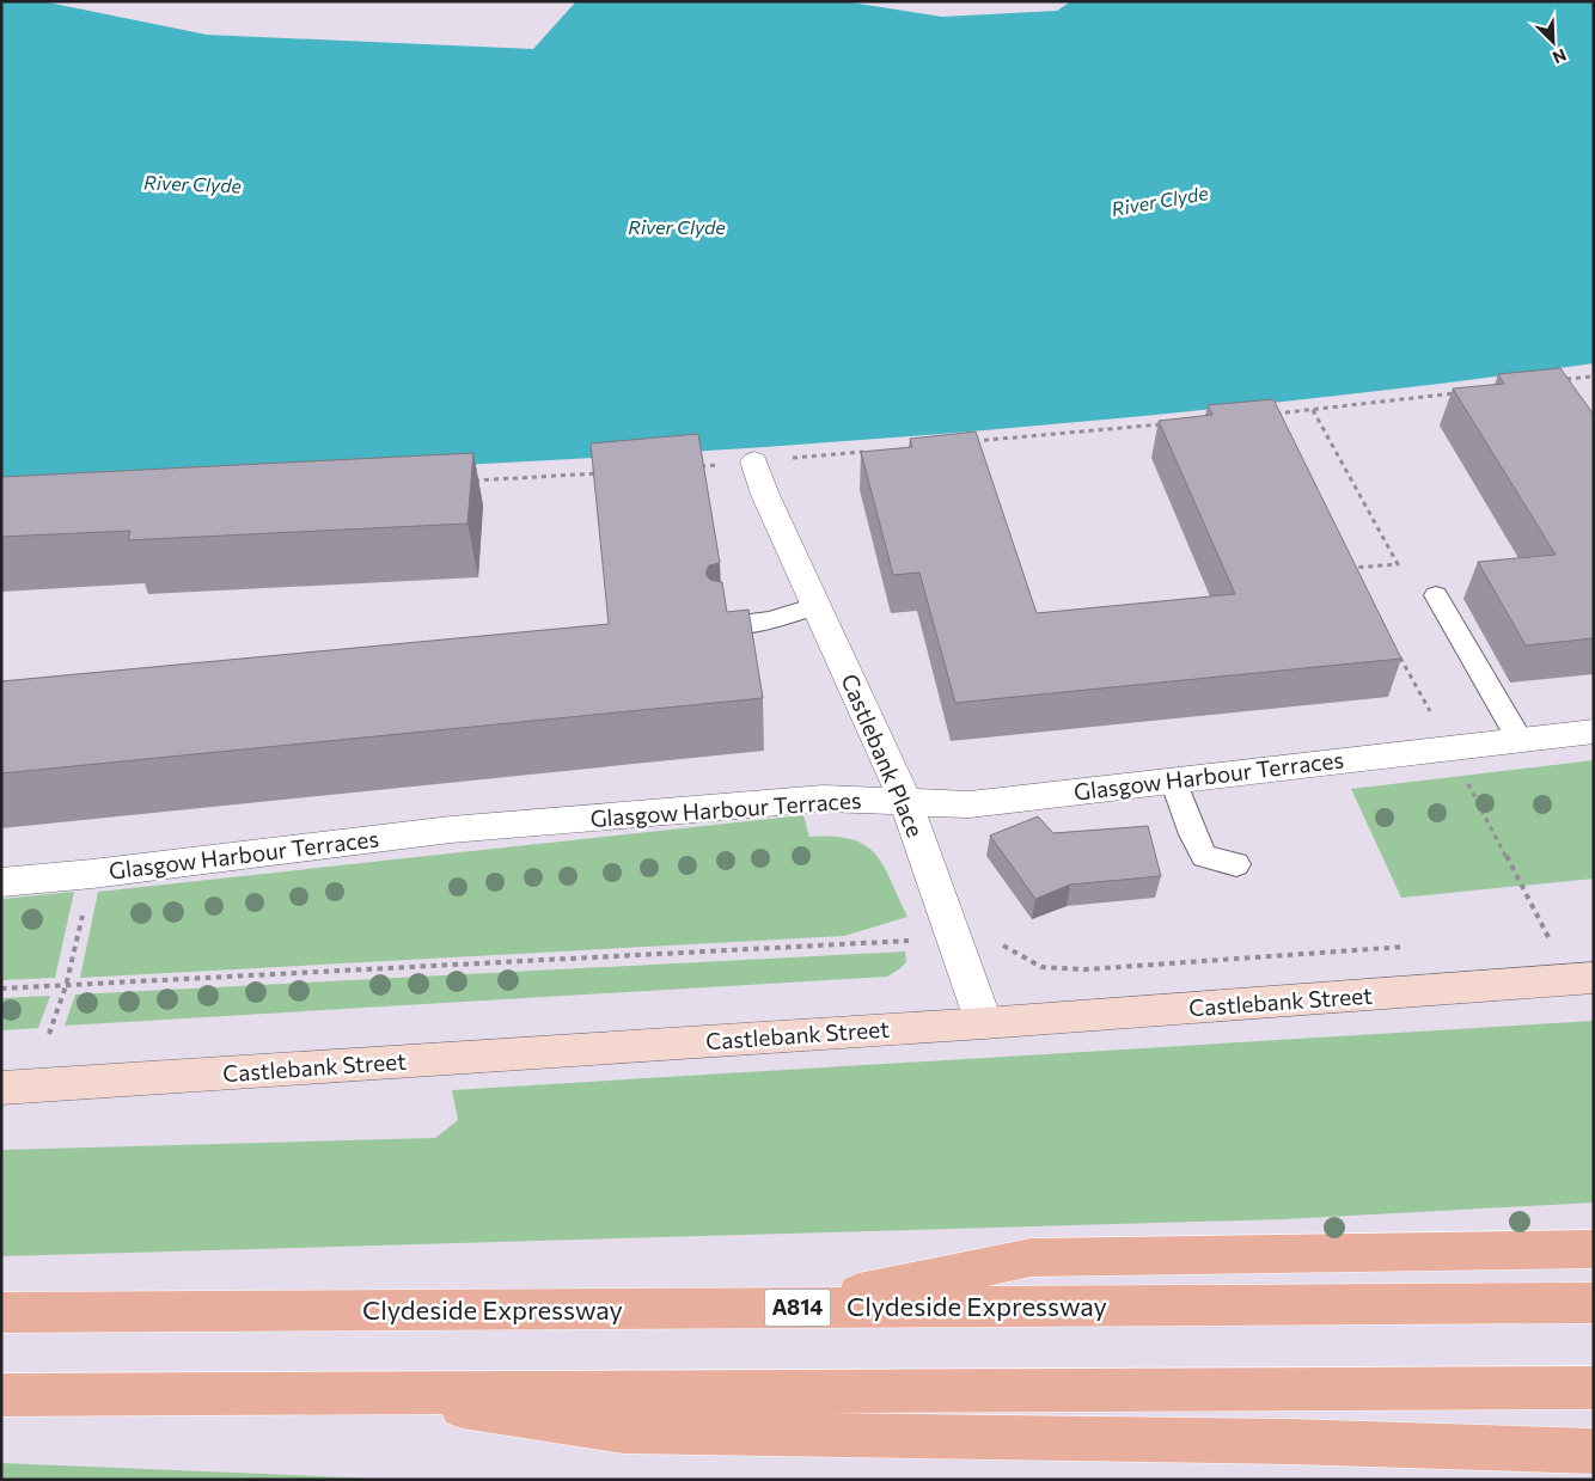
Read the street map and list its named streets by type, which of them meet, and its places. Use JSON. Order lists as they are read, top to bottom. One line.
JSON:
{"streets":{"main road":["Clydeside Expressway","A814"],"street":["Castlebank Place","Glasgow Harbour Terraces","Castlebank Street"]},"crossings":[["Castlebank Place","Glasgow Harbour Terraces"],["Castlebank Place","Castlebank Street"]],"water":["River Clyde"],"north":"bottom right"}
